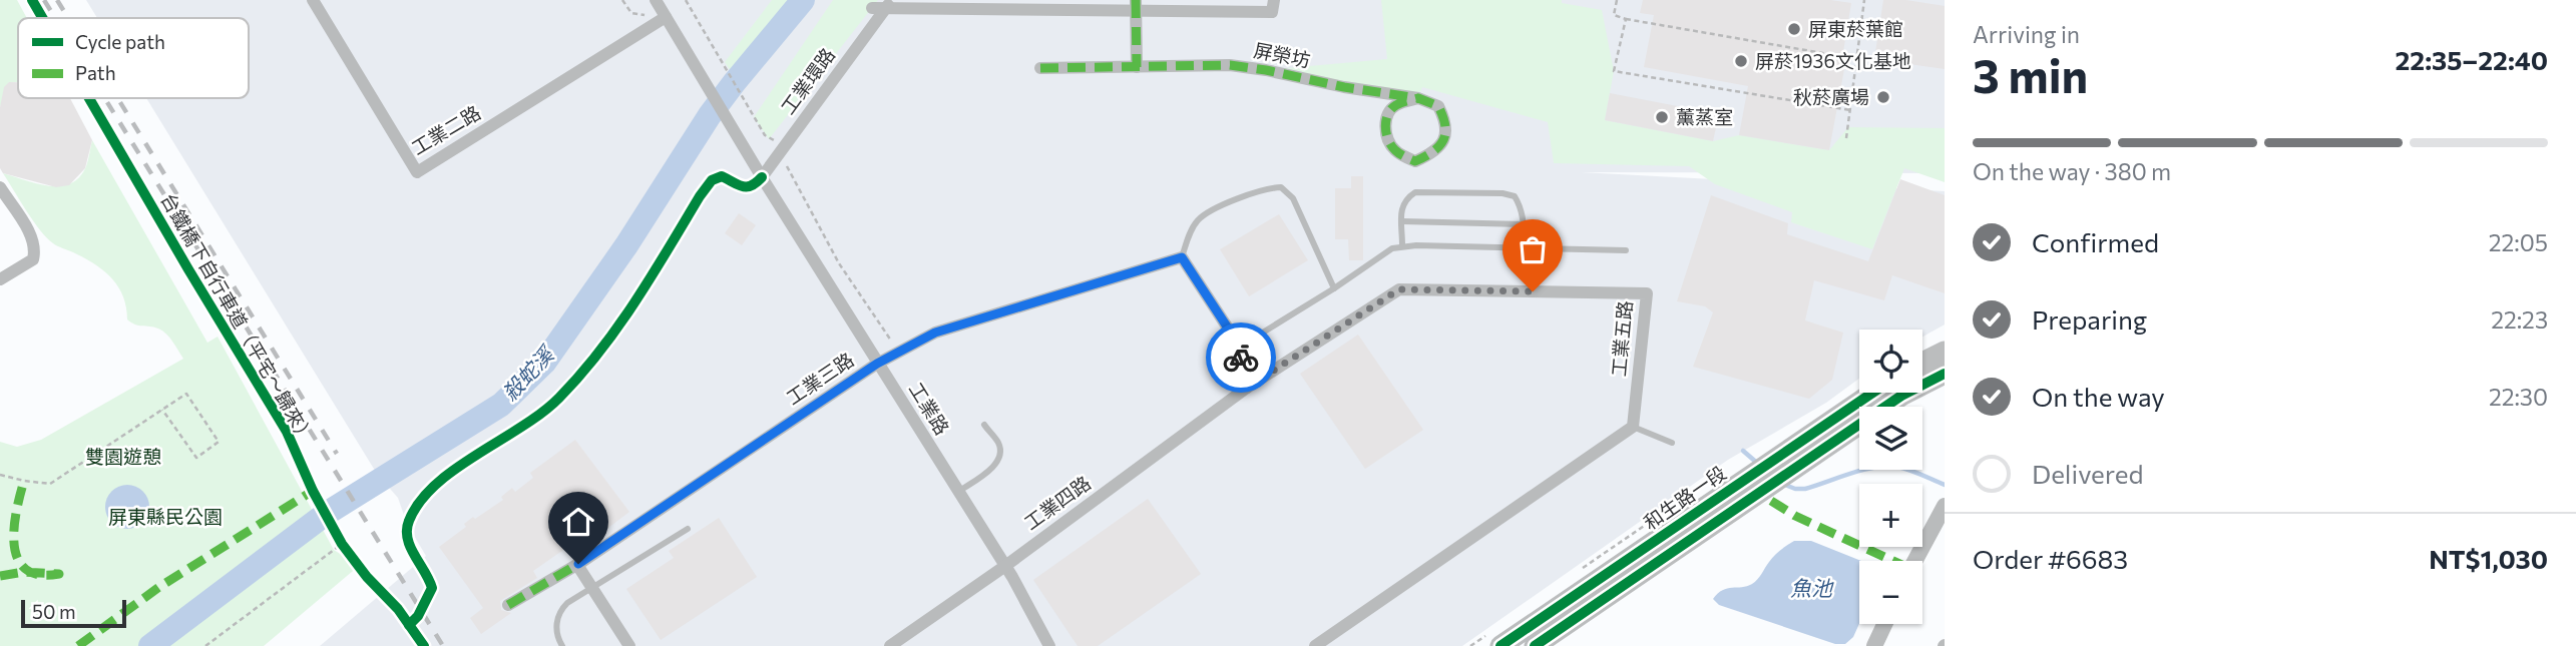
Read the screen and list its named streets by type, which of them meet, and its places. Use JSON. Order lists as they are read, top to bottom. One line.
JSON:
{"streets":{"main road":["和生路一段"],"street":["屏榮坊","工業環路","工業二路","工業五路","工業三路","工業路","工業四路"],"cycle path":["台鐵橋下自行車道（平宅～歸來）"]},"crossings":[["工業環路","工業路"],["工業二路","工業路"],["工業五路","工業四路"],["工業三路","工業路"],["工業路","工業四路"]],"water":["殺蛇溪","魚池"],"parks":["雙園遊憩","屏東縣民公園"],"places":["屏東菸葉館","屏菸1936文化基地","秋菸廣場","薰蒸室"],"legend":["Cycle path","Path"],"scale_bar":"50 m","page":{"heading":["3 min","Arriving in","22:35–22:40"],"panel":["Order #6683","NT$1,030"],"bar":"On the way · 380 m","list":[["Confirmed","22:05"],["Preparing","22:23"],["On the way","22:30"],"Delivered"],"map_buttons":["+","−"],"scale":"50 m"}}
